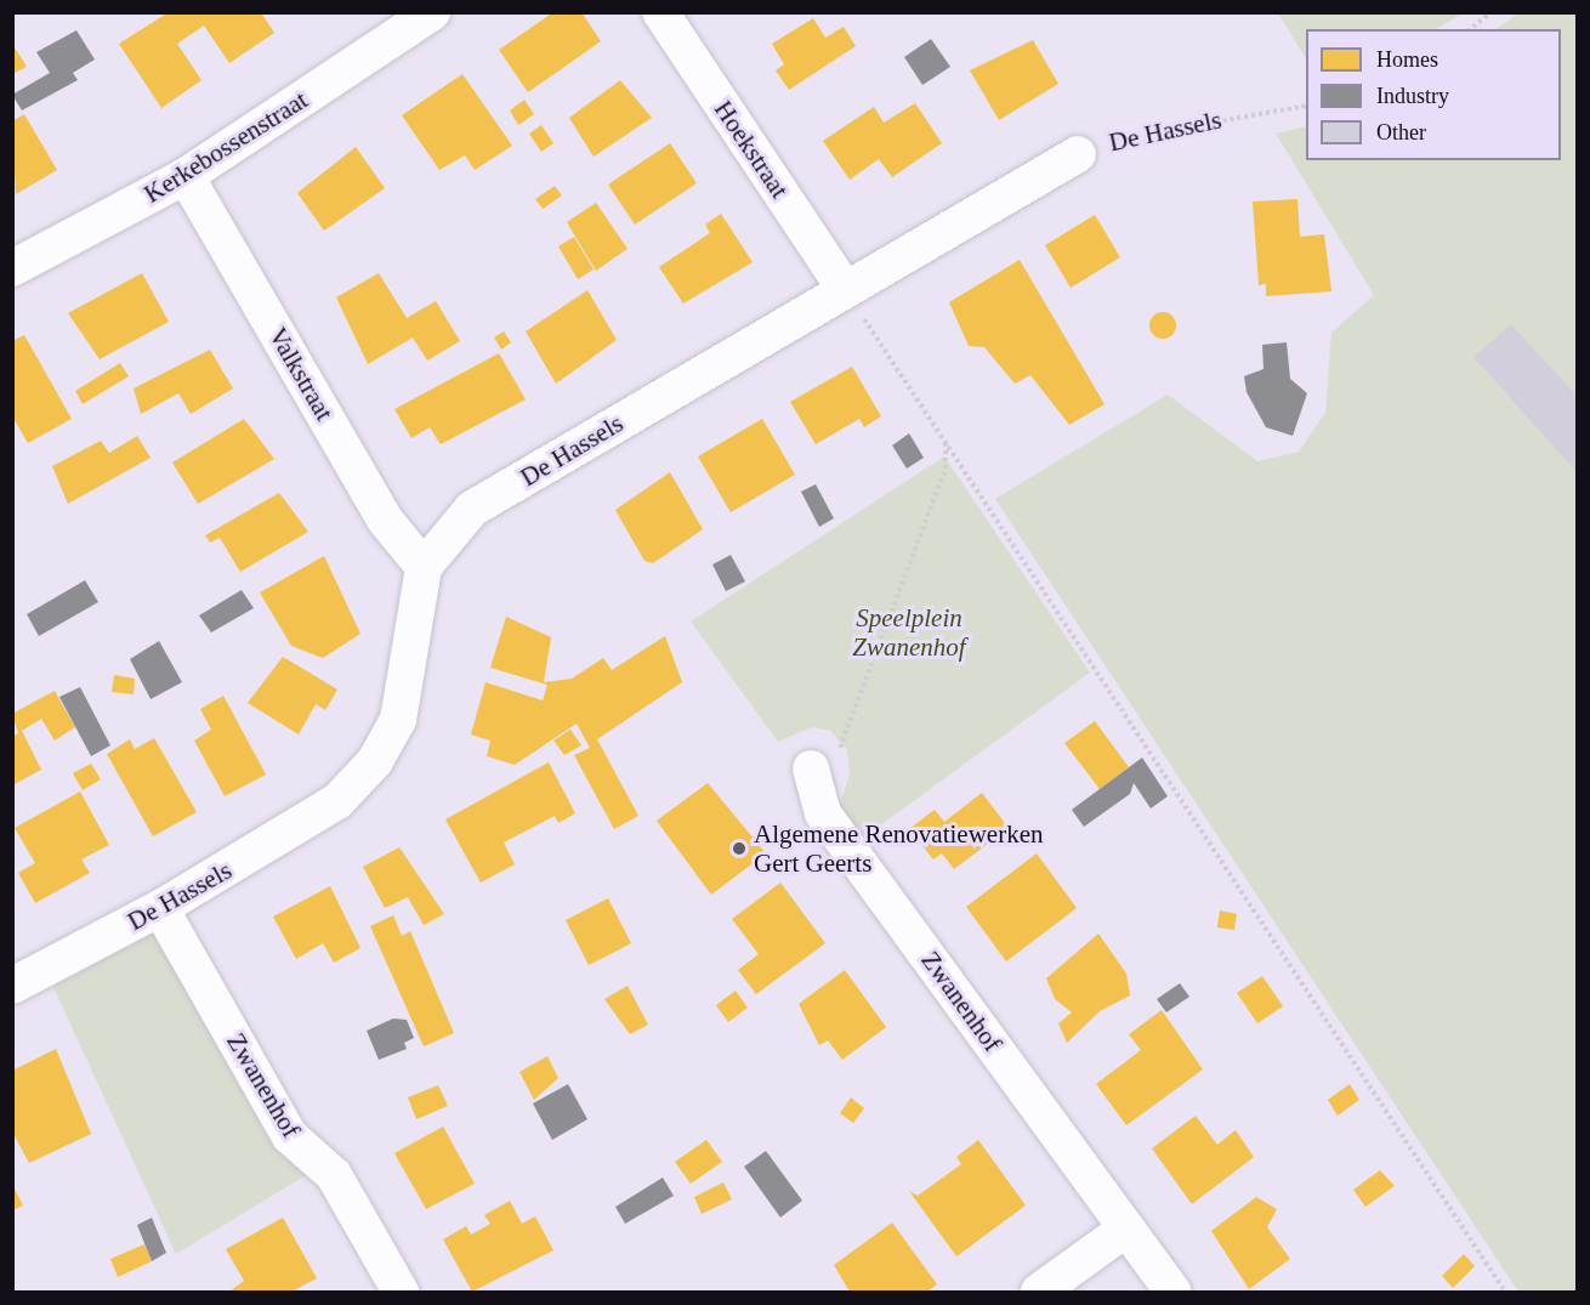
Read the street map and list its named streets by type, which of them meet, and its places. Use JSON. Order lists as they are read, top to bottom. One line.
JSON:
{"streets":{"street":["De Hassels","Kerkebossenstraat","Hoekstraat","Valkstraat","Zwanenhof"]},"crossings":[["De Hassels","Hoekstraat"],["De Hassels","Valkstraat"],["De Hassels","Zwanenhof"],["Kerkebossenstraat","Valkstraat"]],"parks":["Speelplein Zwanenhof"],"places":["Algemene Renovatiewerken Gert Geerts"],"legend":["Homes","Industry","Other"]}
